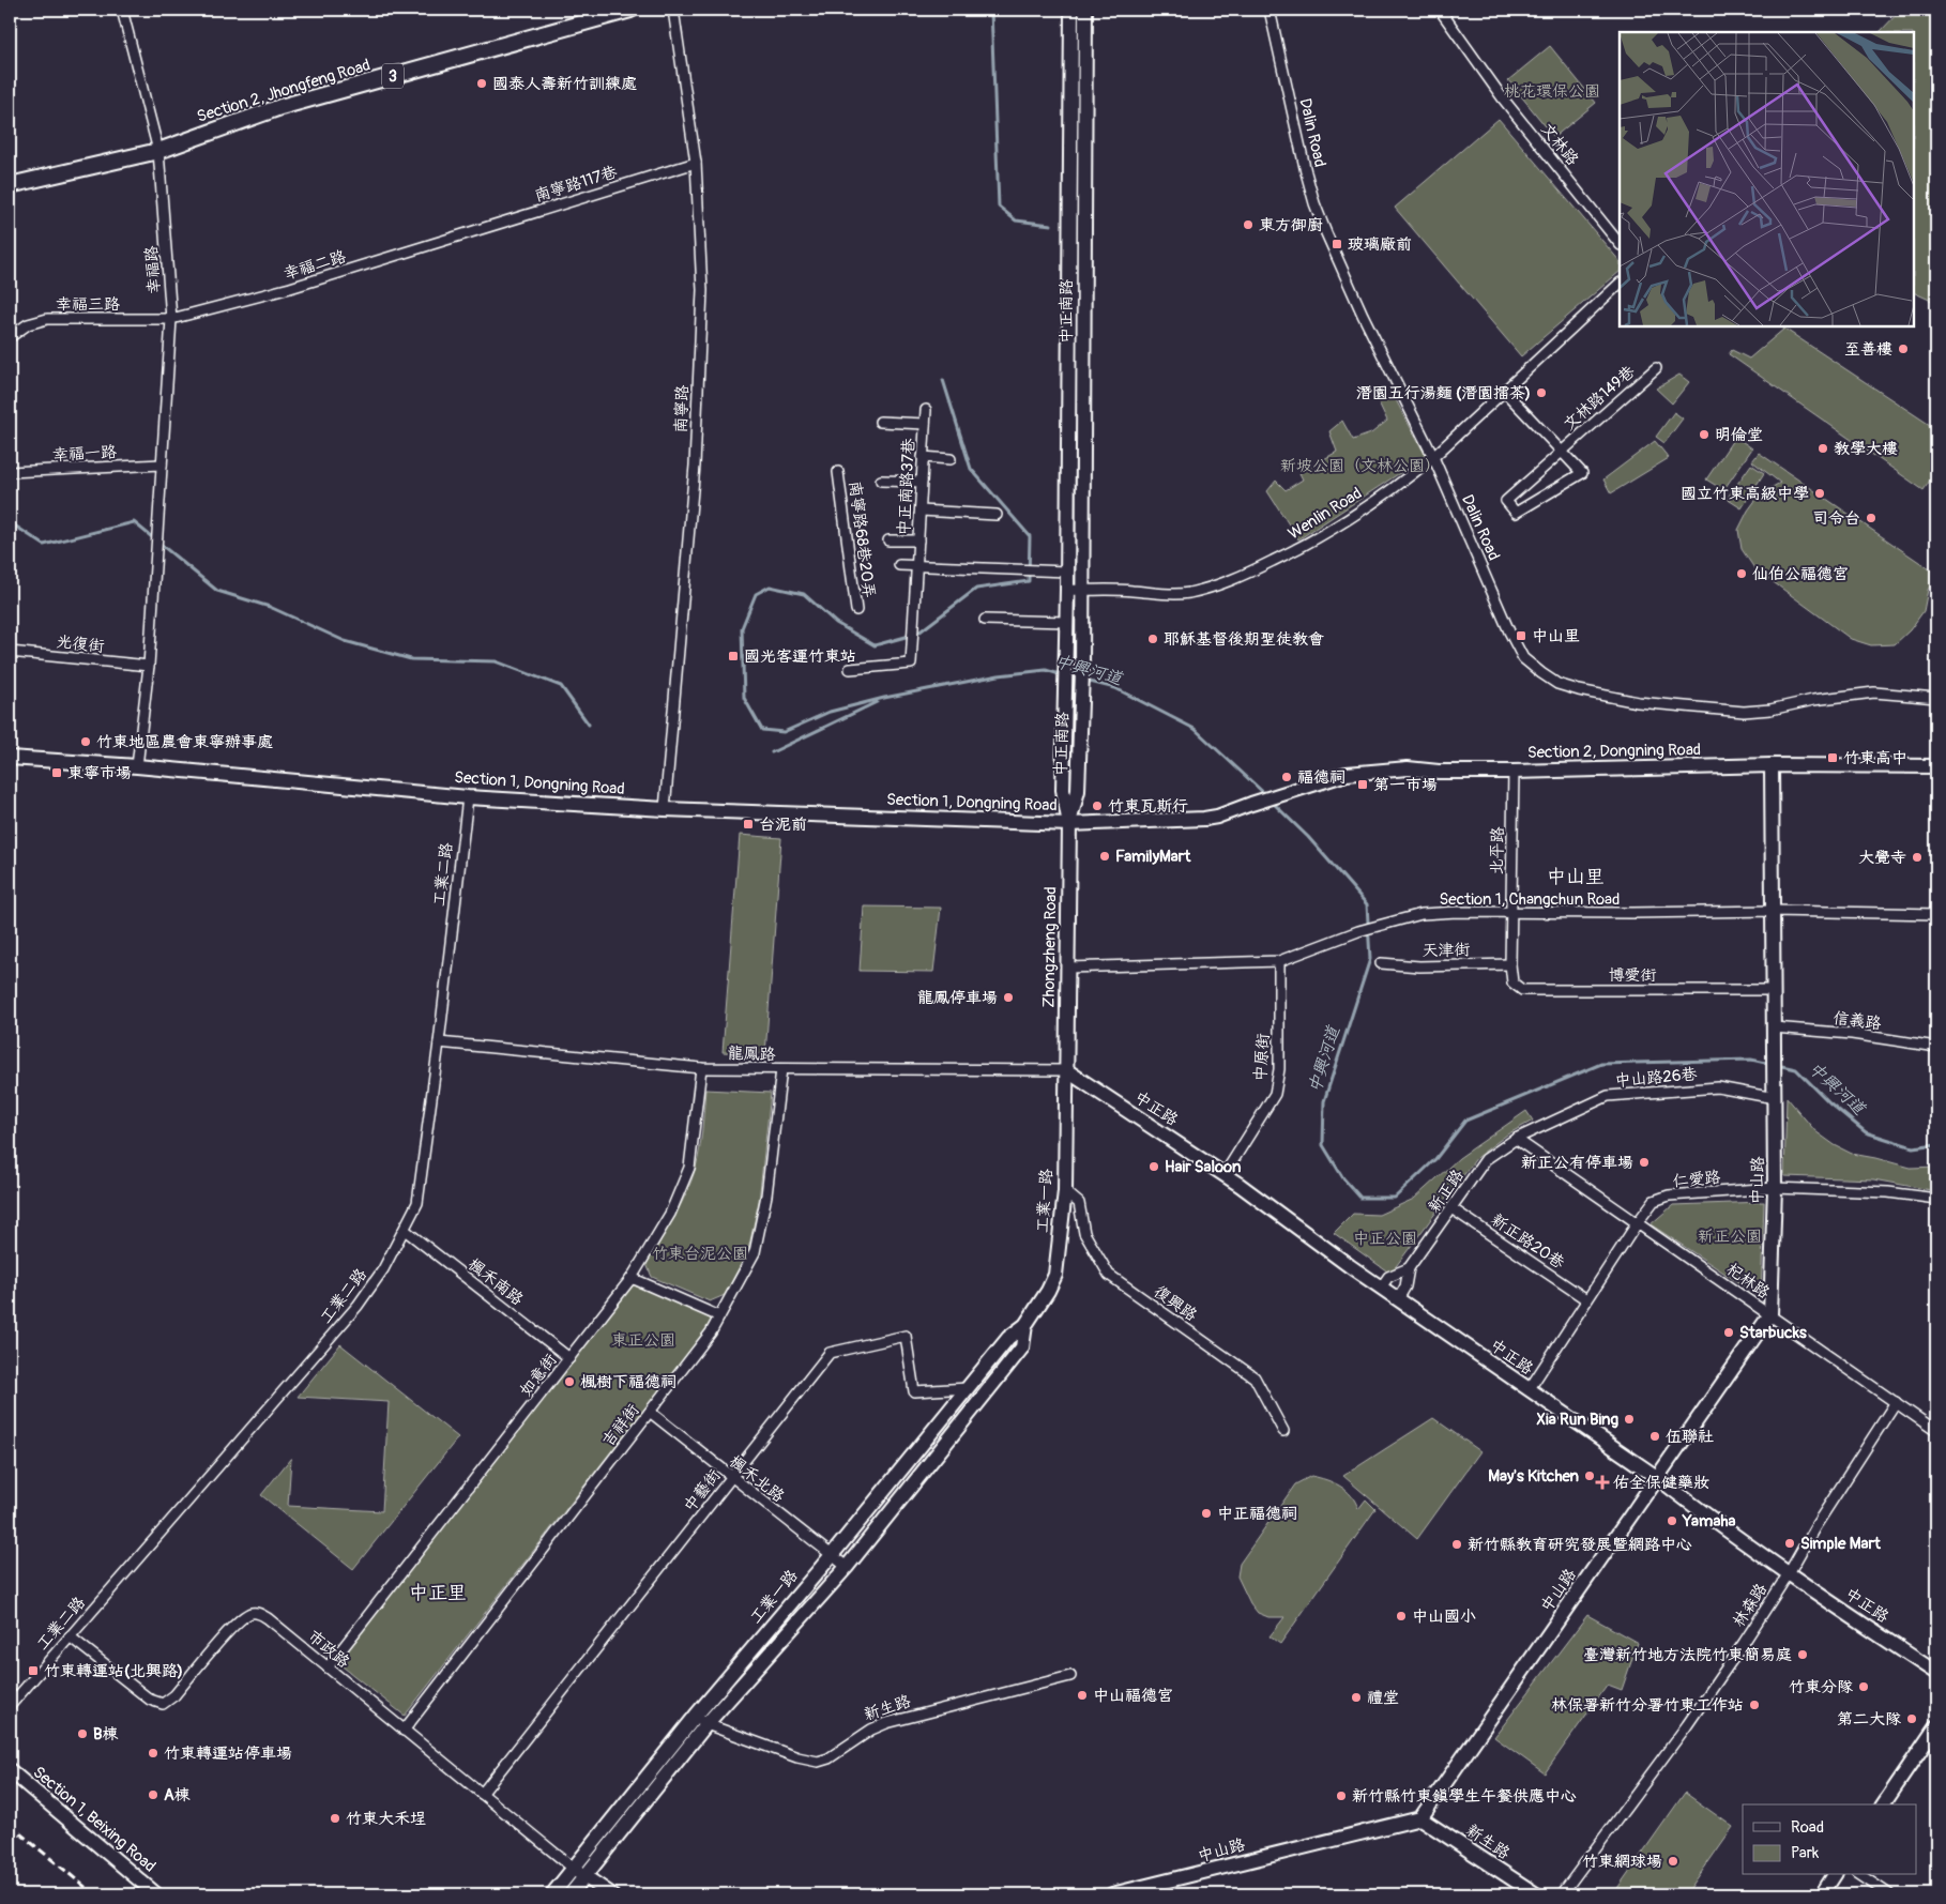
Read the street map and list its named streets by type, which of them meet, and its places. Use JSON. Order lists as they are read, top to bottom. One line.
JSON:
{"streets":{"main road":["3","Section 2, Jhongfeng Road"],"street":["Dalin Road","文林路","南寧路117巷","幸福二路","幸福路","幸福三路","中正南路","文林路149巷","南寧路","幸福一路","中正南路37巷","Wenlin Road","南寧路68巷20弄","光復街","Section 2, Dongning Road","Section 1, Dongning Road","北平路","工業二路","Section 1, Changchun Road","Zhongzheng Road","天津街","博愛街","信義路","龍鳳路","中原街","中山路26巷","中正路","仁愛路","中山路","新正路","工業一路","新正路20巷","杞林路","楓禾南路","復興路","如意街","吉祥街","楓禾北路","中藝街","林森路","市政路","新生路","Section 1, Beixing Road"]},"crossings":[["Section 2, Jhongfeng Road","幸福路"],["Dalin Road","Wenlin Road"],["南寧路117巷","幸福二路"],["南寧路117巷","南寧路"],["幸福二路","幸福路"],["幸福二路","幸福三路"],["幸福路","幸福三路"],["幸福路","幸福一路"],["幸福路","光復街"],["中正南路","Wenlin Road"],["中正南路","Section 2, Dongning Road"],["中正南路","Section 1, Dongning Road"],["中正南路","Zhongzheng Road"],["文林路149巷","Wenlin Road"],["南寧路","Section 1, Dongning Road"],["Section 2, Dongning Road","Section 1, Dongning Road"],["Section 2, Dongning Road","北平路"],["Section 2, Dongning Road","Zhongzheng Road"],["Section 1, Dongning Road","工業二路"],["Section 1, Dongning Road","Zhongzheng Road"],["北平路","Section 1, Changchun Road"],["北平路","天津街"],["北平路","博愛街"],["工業二路","龍鳳路"],["工業二路","楓禾南路"],["工業二路","市政路"],["Section 1, Changchun Road","Zhongzheng Road"],["Section 1, Changchun Road","中原街"],["Zhongzheng Road","龍鳳路"],["Zhongzheng Road","中正路"],["Zhongzheng Road","工業一路"],["天津街","博愛街"],["信義路","中山路"],["龍鳳路","中正路"],["龍鳳路","工業一路"],["龍鳳路","如意街"],["龍鳳路","吉祥街"],["中原街","中正路"],["中山路26巷","中山路"],["中山路26巷","新正路"],["中山路26巷","杞林路"],["中正路","仁愛路"],["中正路","中山路"],["中正路","新正路"],["中正路","工業一路"],["中正路","林森路"],["仁愛路","中山路"],["仁愛路","新正路20巷"],["仁愛路","杞林路"],["中山路","杞林路"],["中山路","新生路"],["新正路","新正路20巷"],["新正路","杞林路"],["工業一路","復興路"],["工業一路","楓禾北路"],["工業一路","中藝街"],["工業一路","市政路"],["工業一路","新生路"],["杞林路","林森路"],["楓禾南路","如意街"],["如意街","市政路"],["吉祥街","楓禾北路"],["吉祥街","市政路"],["楓禾北路","中藝街"],["中藝街","市政路"]],"districts":["中山里","中正里"],"water":["中興河道"],"parks":["桃花環保公園","新坡公園（文林公園）","新正公園","中正公園","竹東台泥公園","東正公園"],"places":{"other":["國泰人壽新竹訓練處","東方御廚","至善樓","潛園五行湯麵 (潛園擂茶)","明倫堂","教學大樓","國立竹東高級中學","司令台","仙伯公福德宮","耶穌基督後期聖徒教會","竹東地區農會東寧辦事處","福德祠","竹東瓦斯行","FamilyMart","大覺寺","龍鳳停車場","新正公有停車場","Hair Saloon","Starbucks","楓樹下福德祠","Xia Run Bing","伍聯社","May's Kitchen","中正福德祠","Yamaha","Simple Mart","新竹縣教育研究發展暨網路中心","中山國小","臺灣新竹地方法院竹東簡易庭","竹東分隊","中山福德宮","禮堂","林保署新竹分署竹東工作站","第二大隊","B棟","竹東轉運站停車場","A棟","新竹縣竹東鎮學生午餐供應中心","竹東大禾埕","竹東網球場"],"transit":["玻璃廠前","中山里","國光客運竹東站","竹東高中","東寧市場","第一市場","台泥前","竹東轉運站(北興路)"],"health":["佑全保健藥妝"]},"legend":["Road","Park"]}
